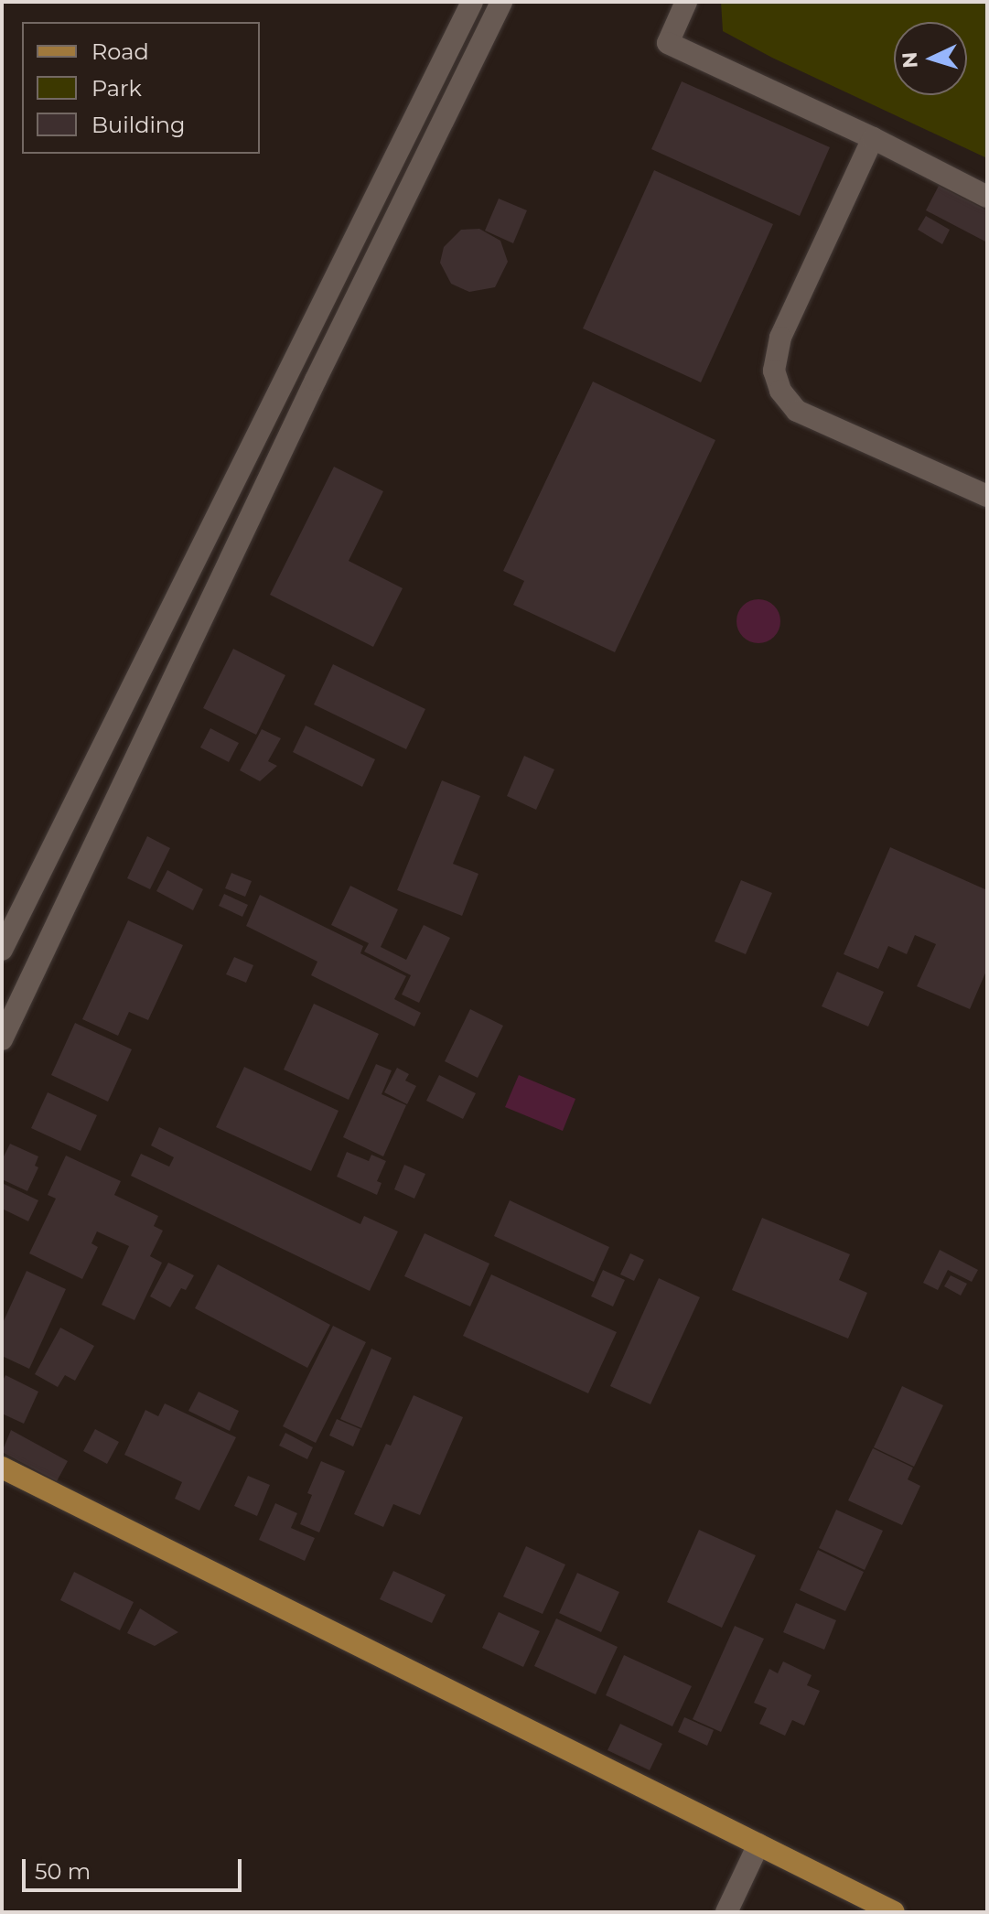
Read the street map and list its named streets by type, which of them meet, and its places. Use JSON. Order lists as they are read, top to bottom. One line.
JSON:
{"legend":["Road","Park","Building"],"scale_bar":"50 m","north":"left"}
